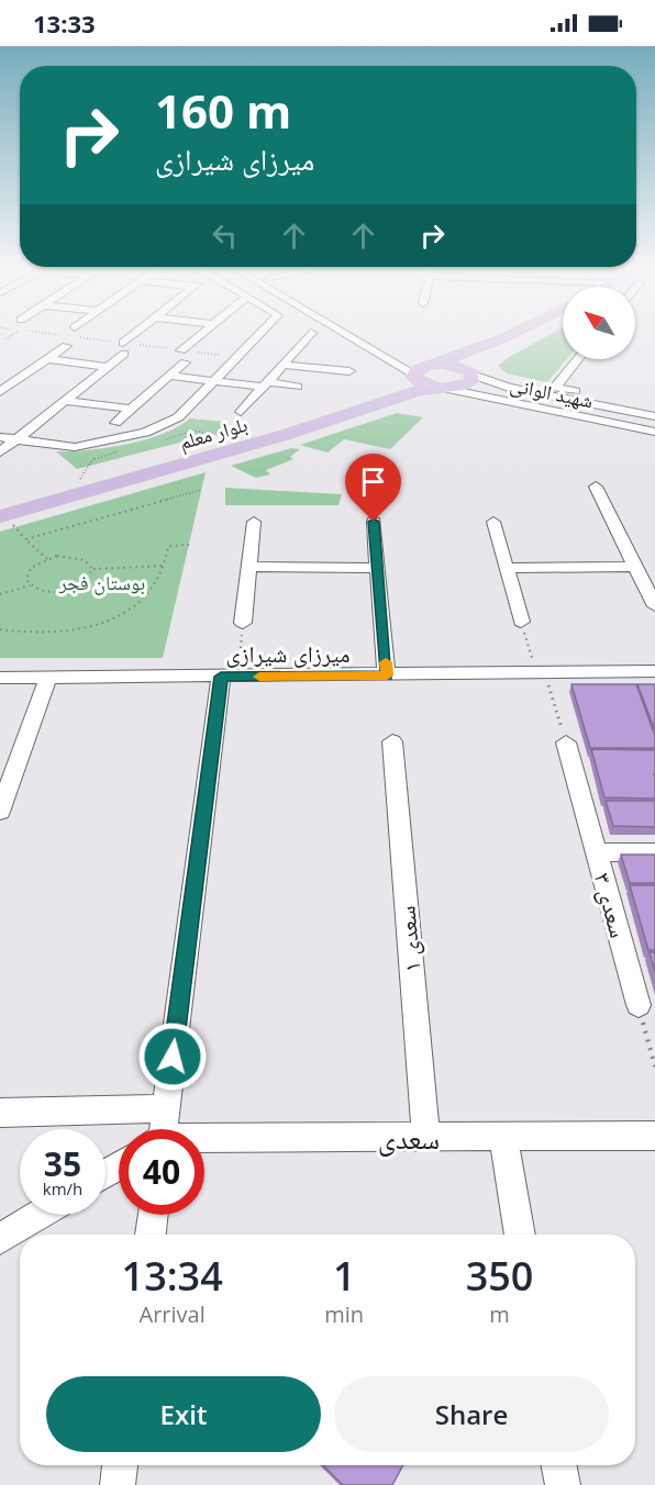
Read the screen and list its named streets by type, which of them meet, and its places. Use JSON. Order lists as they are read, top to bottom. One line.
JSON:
{"streets":{"main road":["بلوار معلم"],"street":["شهید الوانی","میرزای شیرازی","سعدی ۳","سعدی ۱","سعدی"]},"crossings":[["شهید الوانی","بلوار معلم"],["سعدی ۱","سعدی"]],"parks":["بوستان فجر"],"north":"top left","page":{"status":"13:33","turn":["160 m","میرزای شیرازی"],"speed":"35 km/h","limit":"40","eta":["13:34","Arrival","1","min","350","m"],"buttons":["Exit","Share"]}}
